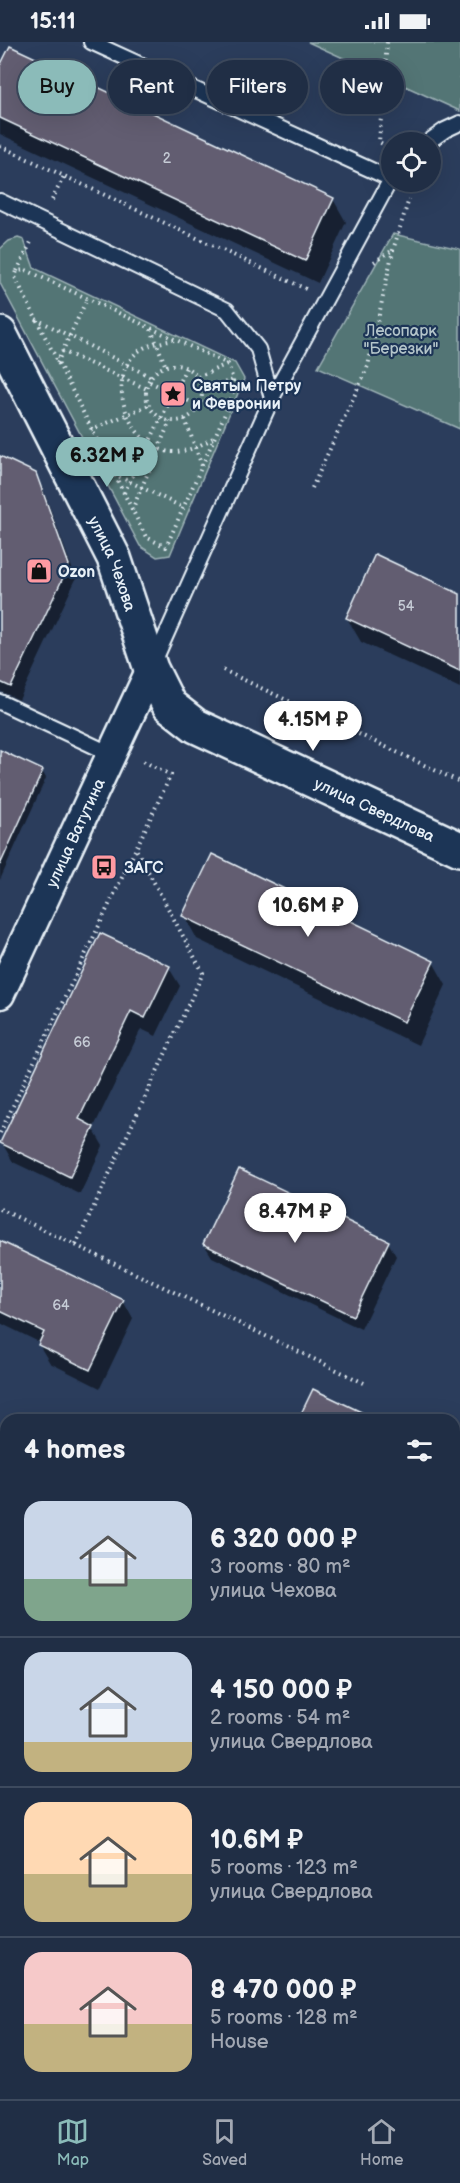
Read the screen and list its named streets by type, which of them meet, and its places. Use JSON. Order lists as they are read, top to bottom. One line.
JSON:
{"streets":{"street":["улица Чехова","улица Свердлова","улица Ватутина"]},"crossings":[["улица Чехова","улица Свердлова"],["улица Чехова","улица Ватутина"],["улица Свердлова","улица Ватутина"]],"parks":["Лесопарк \"Березки\""],"places":{"place":["Святым Петру и Февронии"],"shop":["Ozon"],"bus stop":["ЗАГС"]},"house_numbers":["2","54","66","64"],"page":{"status":"15:11","chip":["Buy","Rent","Filters","New"],"price":["6.32M ₽","4.15M ₽","10.6M ₽","8.47M ₽"],"heading":"4 homes","list":[{"name":"6 320 000 ₽","note":"3 rooms · 80 m² · улица Чехова"},{"name":"4 150 000 ₽","note":"2 rooms · 54 m² · улица Свердлова"},{"name":"10.6M ₽","note":"5 rooms · 123 m² · улица Свердлова"},{"name":"8 470 000 ₽","note":"5 rooms · 128 m² · House"}],"tabs":["Map","Saved","Home"]}}
